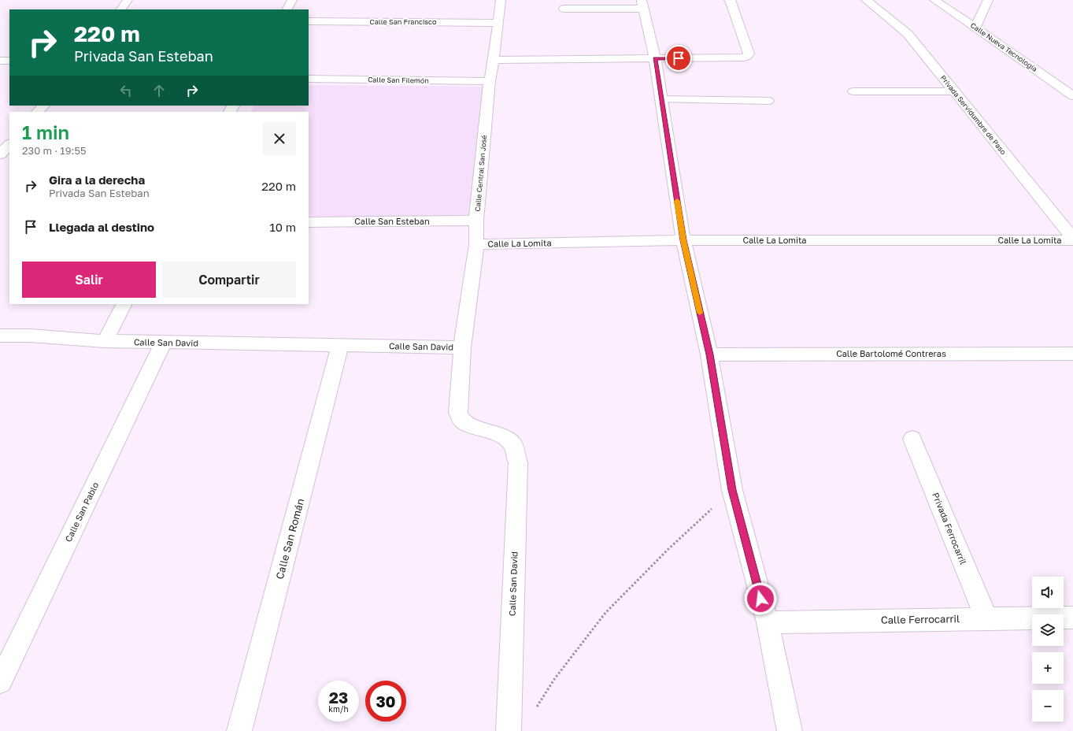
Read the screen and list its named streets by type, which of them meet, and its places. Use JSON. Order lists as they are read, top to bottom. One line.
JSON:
{"streets":{"street":["Calle San Francisco","Calle Nueva Tecnología","Calle San Filemón","Privada Servidumbre de Paso","Calle Central San José","Calle San Esteban","Calle La Lomita","Calle San David","Calle Bartolomé Contreras","Calle San Pablo","Privada Ferrocarril","Calle San Román","Calle Ferrocarril"]},"crossings":[["Calle San Francisco","Calle Central San José"],["Calle San Filemón","Calle Central San José"],["Calle Central San José","Calle San Esteban"],["Calle Central San José","Calle La Lomita"],["Calle Central San José","Calle San David"],["Calle San David","Calle San Pablo"],["Calle San David","Calle San Román"],["Privada Ferrocarril","Calle Ferrocarril"]],"page":{"turn":["220 m","Privada San Esteban"],"heading":["1 min","230 m · 19:55"],"list":[{"name":"Gira a la derecha","note":"Privada San Esteban","value":"220 m"},{"name":"Llegada al destino","value":"10 m"}],"buttons":["Salir","Compartir"],"map_buttons":["+","−"],"speed":"23 km/h","limit":"30"}}
